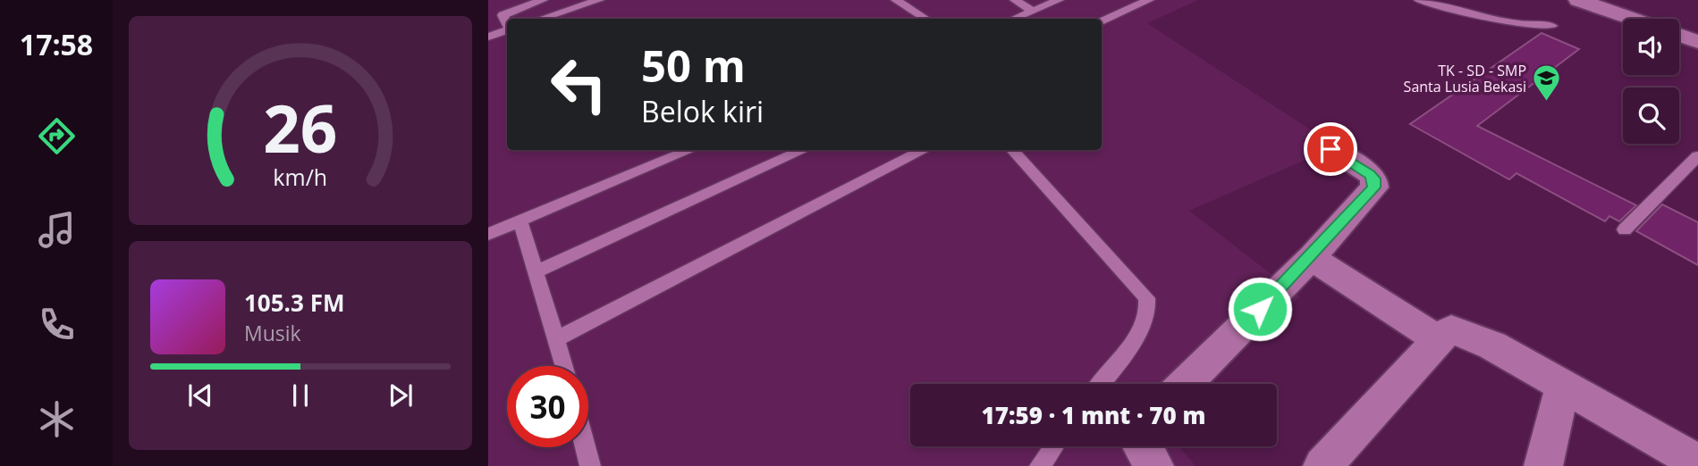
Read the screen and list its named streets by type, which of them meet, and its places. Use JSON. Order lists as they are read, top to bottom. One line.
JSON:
{"places":{"school or university":["TK - SD - SMP Santa Lusia Bekasi"]},"page":{"tabs":"17:58","turn":["50 m","Belok kiri"],"song":["105.3 FM","Musik"],"limit":"30","trip":"17:59 · 1 mnt · 70 m","gauge":["26","km/h"]}}
